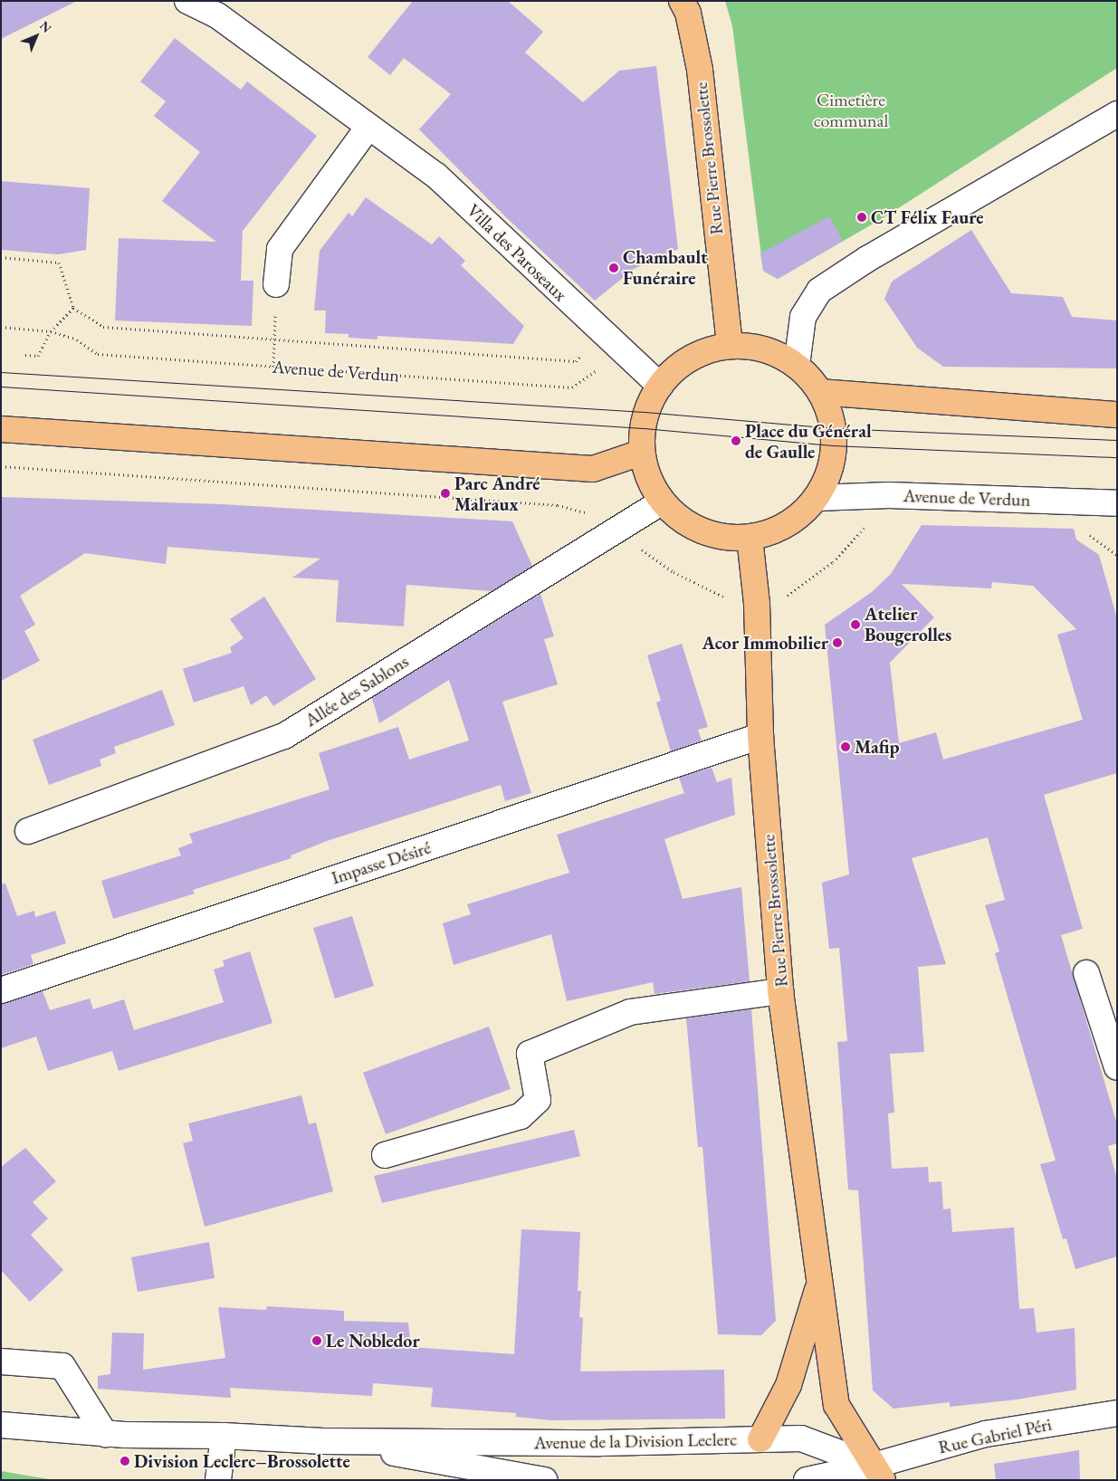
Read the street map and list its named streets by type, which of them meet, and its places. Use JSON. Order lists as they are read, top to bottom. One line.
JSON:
{"streets":{"main road":["Rue Pierre Brossolette"],"street":["Villa des Paroseaux","Avenue de Verdun","Allée des Sablons","Impasse Désiré","Rue Gabriel Péri","Avenue de la Division Leclerc"]},"crossings":[["Rue Pierre Brossolette","Impasse Désiré"],["Rue Pierre Brossolette","Rue Gabriel Péri"],["Rue Pierre Brossolette","Avenue de la Division Leclerc"],["Rue Gabriel Péri","Avenue de la Division Leclerc"]],"parks":["Cimetière communal"],"places":["CT Félix Faure","Chambault Funéraire","Place du Général de Gaulle","Parc André Malraux","Atelier Bougerolles","Acor Immobilier","Mafip","Le Nobledor","Division Leclerc–Brossolette"],"north":"top right"}
